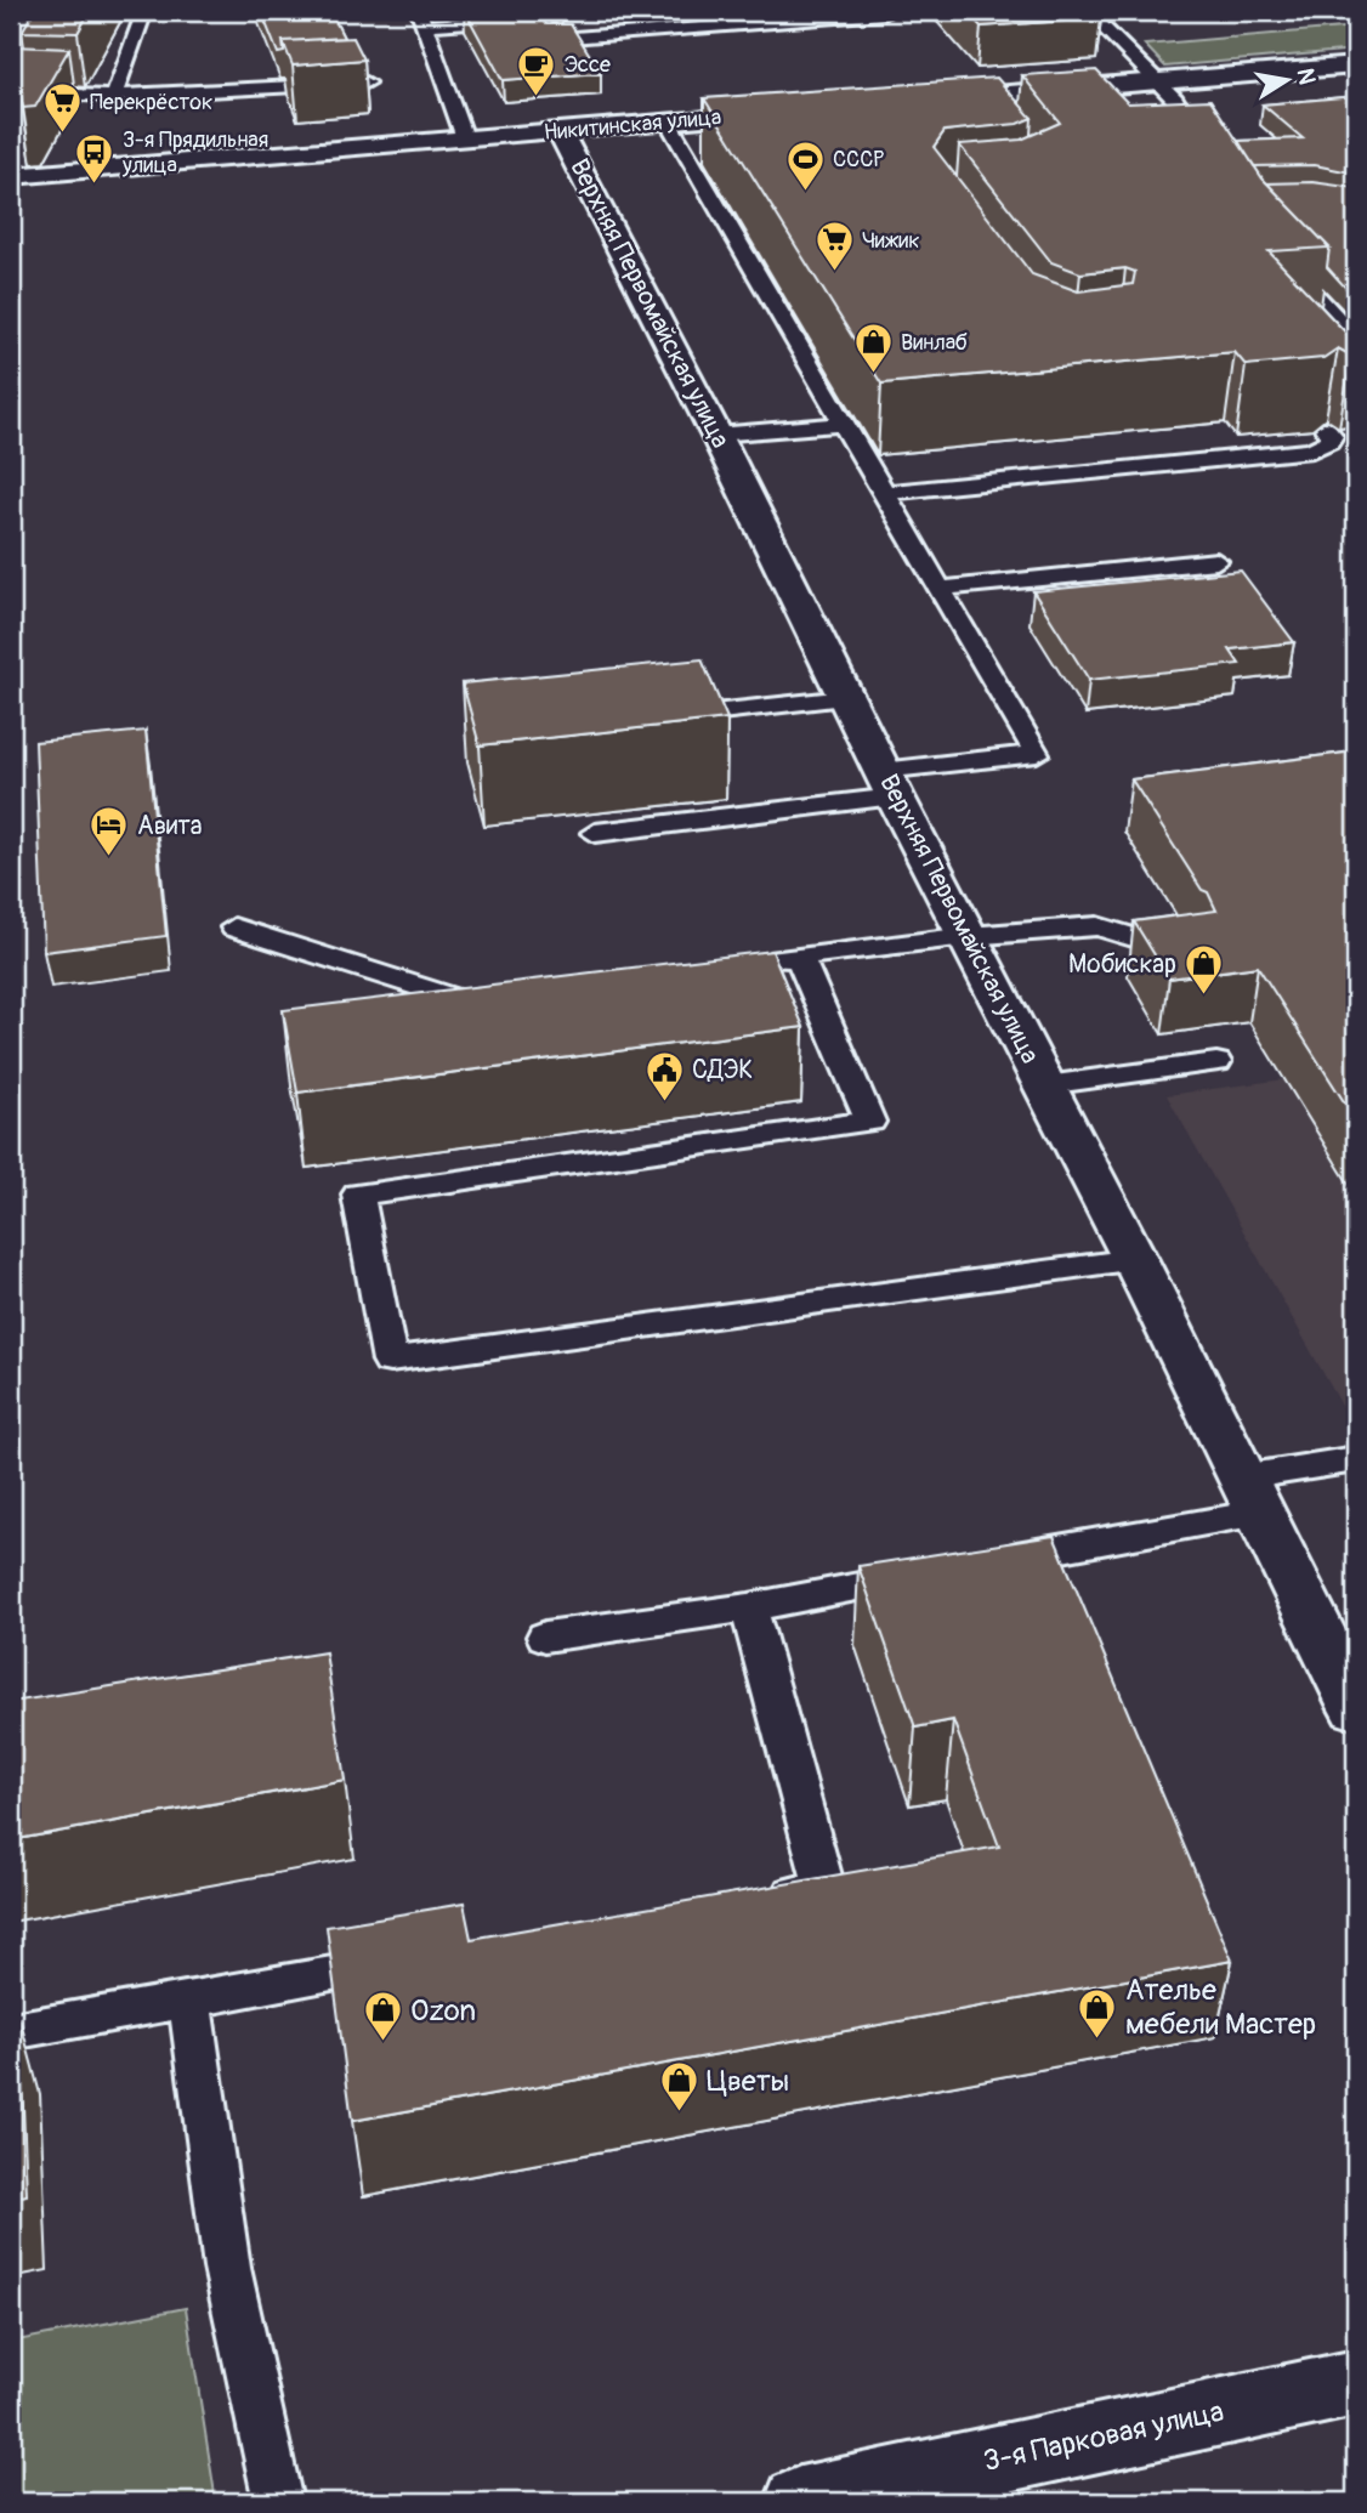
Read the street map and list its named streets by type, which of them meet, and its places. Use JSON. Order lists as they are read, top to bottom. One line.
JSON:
{"streets":{"street":["Никитинская улица","Верхняя Первомайская улица","3-я Парковая улица"]},"crossings":[["Никитинская улица","Верхняя Первомайская улица"]],"places":{"cafe":["Эссе"],"supermarket":["Перекрёсток","Чижик"],"bus stop":["3-я Прядильная улица"],"sports":["СССР"],"shop":["Винлаб","Мобискар","Ателье мебели Мастер","Ozon","Цветы"],"hotel":["Авита"],"public building":["СДЭК"]},"north":"right"}
